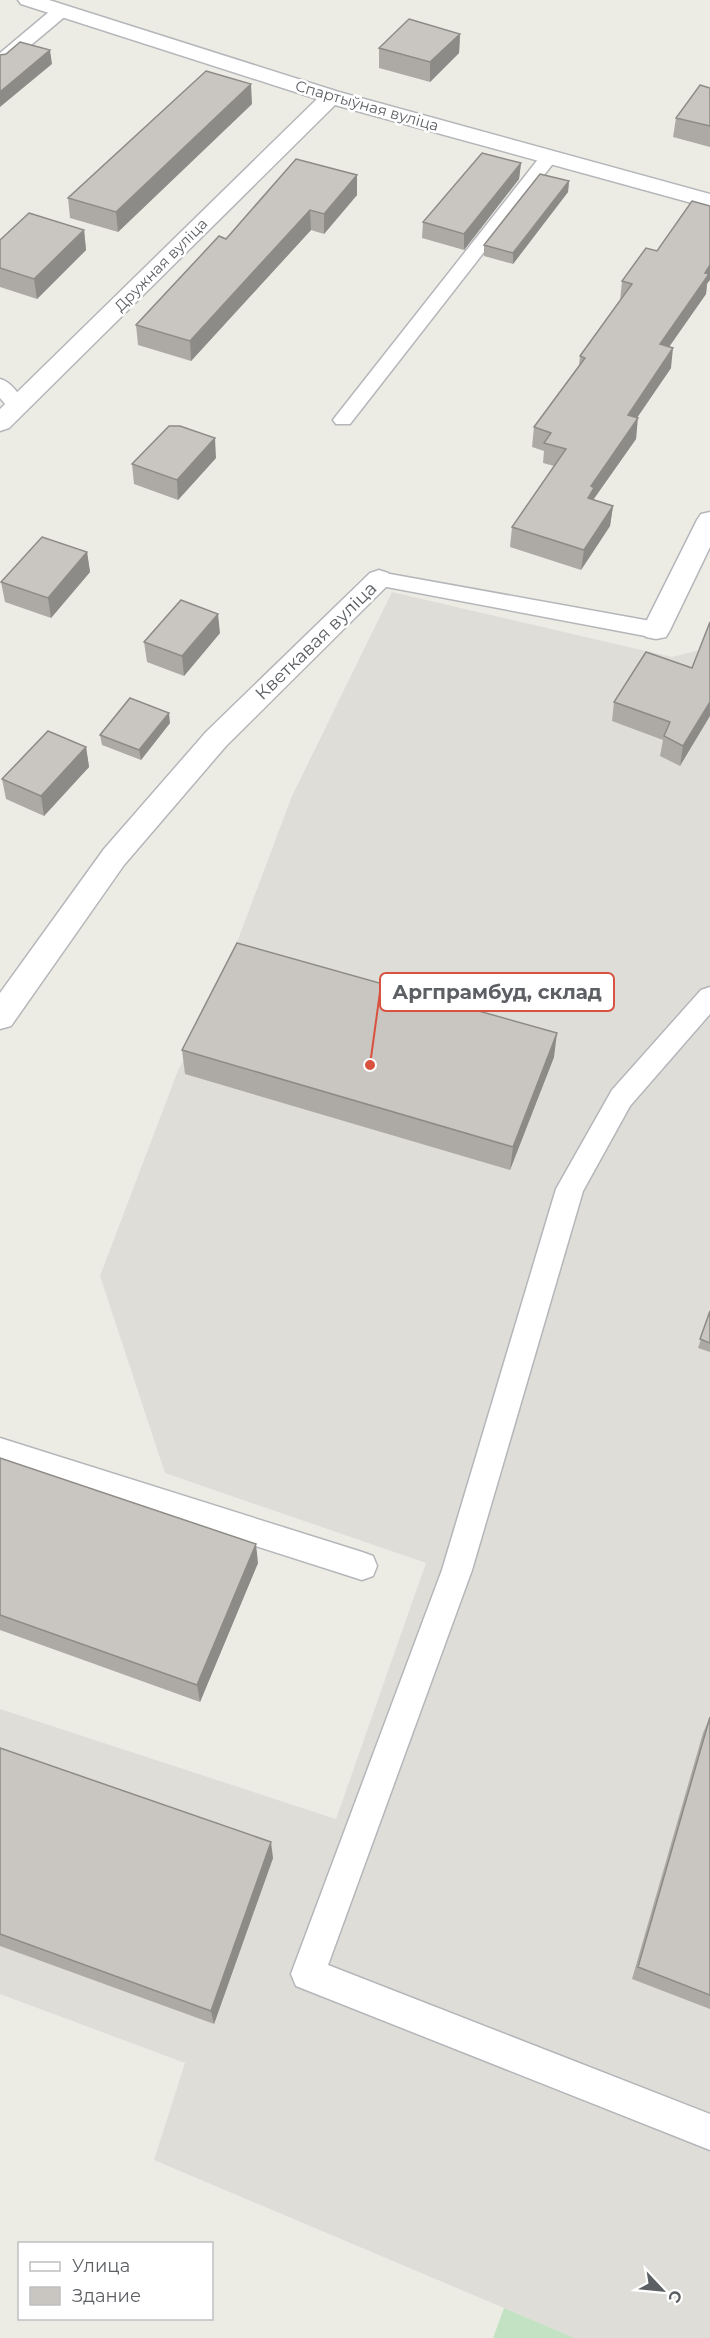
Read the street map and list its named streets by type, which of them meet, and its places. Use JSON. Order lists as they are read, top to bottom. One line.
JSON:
{"streets":{"street":["Спартыўная вуліца","Дружная вуліца","Кветкавая вуліца"]},"crossings":[["Спартыўная вуліца","Дружная вуліца"]],"places":["Аргпрамбуд, склад"],"legend":["Улица","Здание"],"north":"bottom right"}
